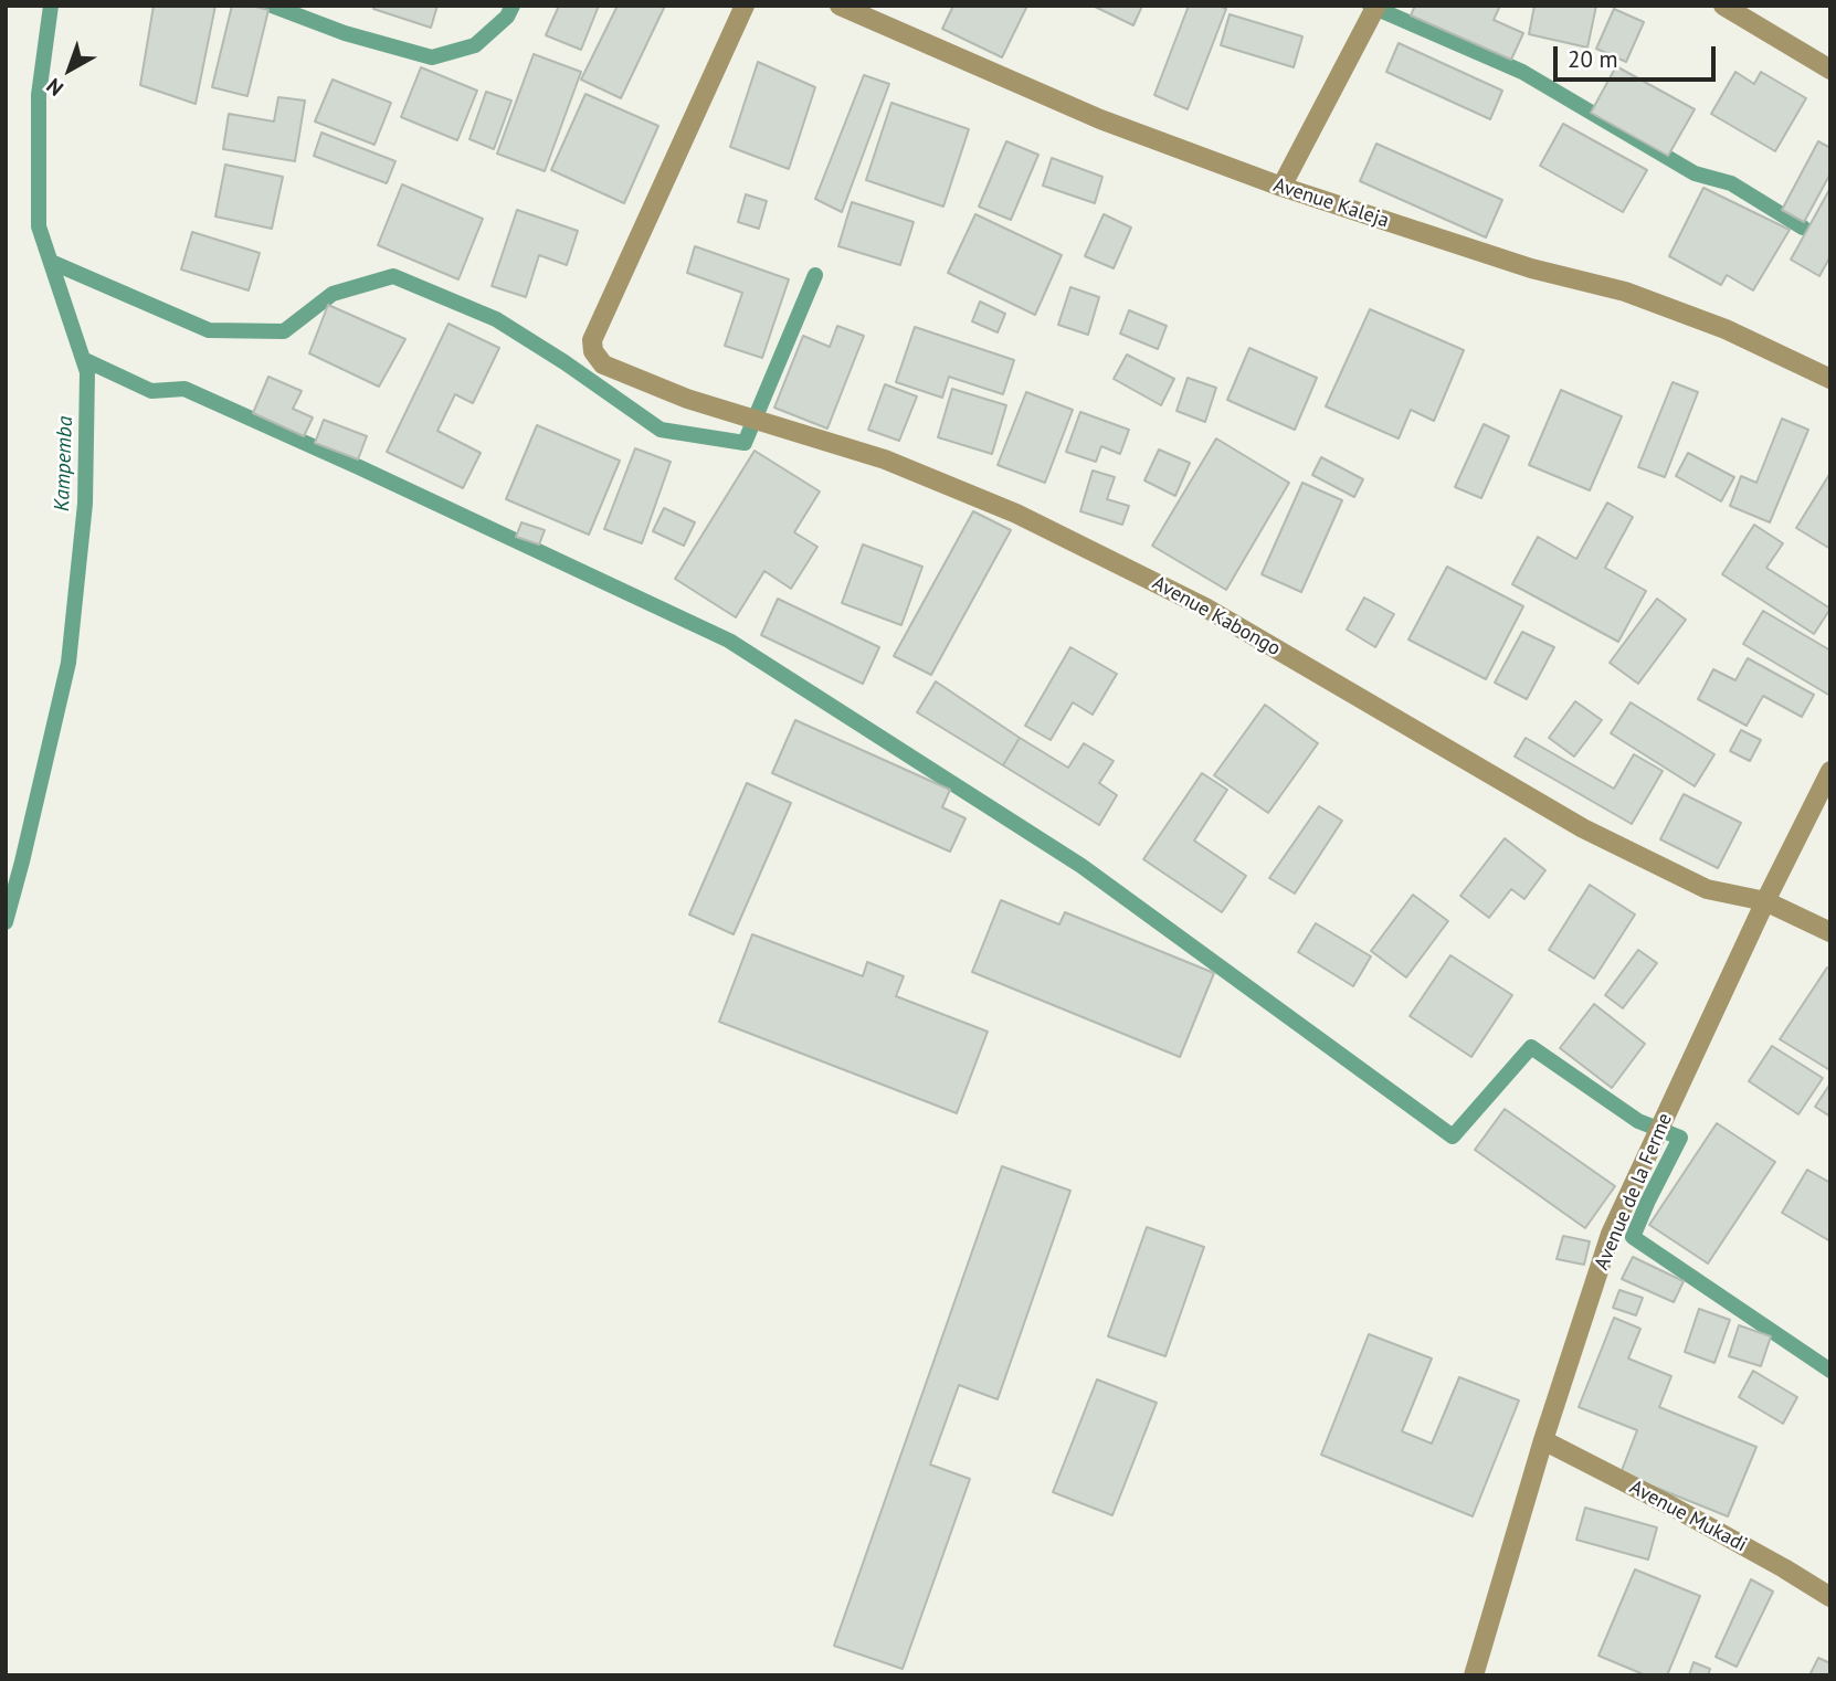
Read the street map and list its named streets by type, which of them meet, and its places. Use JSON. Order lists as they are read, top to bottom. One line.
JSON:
{"streets":{"street":["Avenue Kaleja","Avenue Kabongo","Avenue de la Ferme","Avenue Mukadi"]},"crossings":[["Avenue Kabongo","Avenue de la Ferme"],["Avenue de la Ferme","Avenue Mukadi"]],"water":["Kampemba"],"scale_bar":"20 m","north":"bottom left"}
